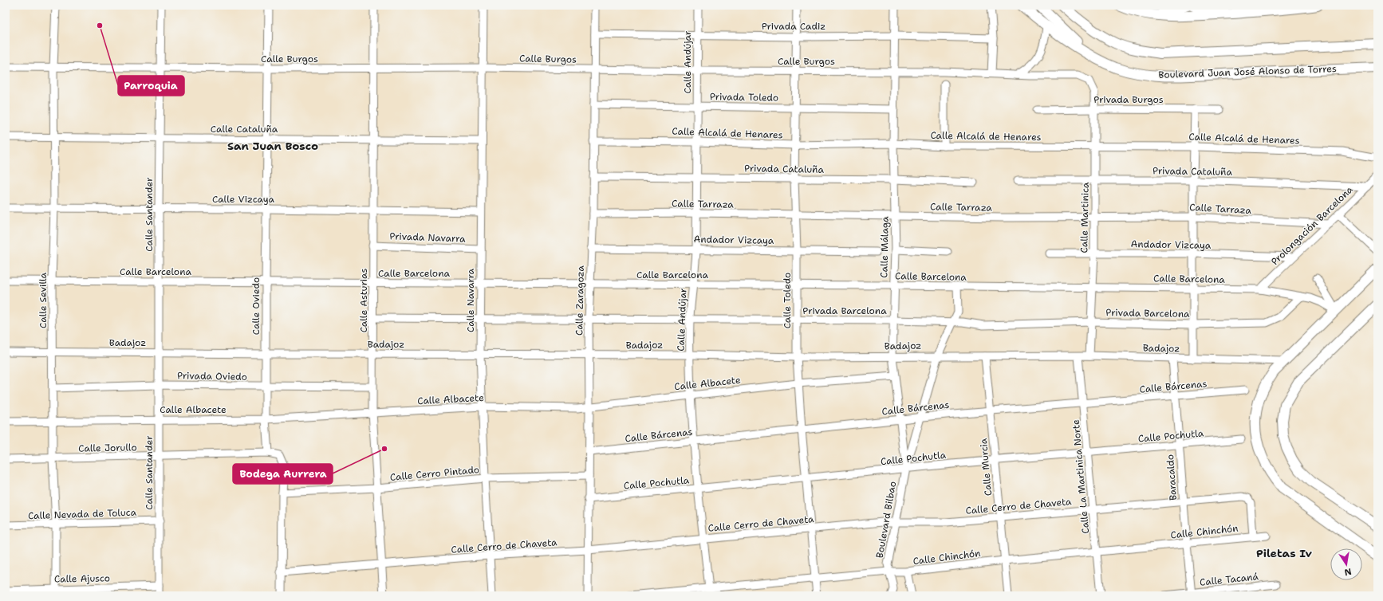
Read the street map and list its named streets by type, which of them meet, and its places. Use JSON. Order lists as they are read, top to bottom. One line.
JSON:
{"streets":{"main road":["Boulevard Juan José Alonso de Torres"],"street":["Privada Cadiz","Calle Burgos","Calle Andújar","Privada Toledo","Privada Burgos","Calle Cataluña","Calle Alcalá de Henares","Privada Cataluña","Calle Vizcaya","Calle Tarraza","Calle Santander","Calle Martinica","Prolongación Barcelona","Privada Navarra","Andador Vizcaya","Calle Málaga","Calle Barcelona","Calle Sevilla","Calle Asturias","Calle Navarra","Calle Zaragoza","Calle Toledo","Calle Oviedo","Privada Barcelona","Badajoz","Privada Oviedo","Calle Albacete","Calle Bárcenas","Calle Pochutla","Calle Jorullo","Calle Murcia","Calle Cerro Pintado","Calle La Martinica Norte","Baracaldo","Calle Cerro de Chaveta","Calle Nevada de Toluca","Boulevard Bilbao","Calle Chinchón","Calle Ajusco","Calle Tacaná"]},"crossings":[["Privada Cadiz","Calle Andújar"],["Privada Cadiz","Calle Málaga"],["Privada Cadiz","Calle Zaragoza"],["Privada Cadiz","Calle Toledo"],["Calle Burgos","Calle Andújar"],["Calle Burgos","Calle Santander"],["Calle Burgos","Calle Martinica"],["Calle Burgos","Calle Málaga"],["Calle Burgos","Calle Sevilla"],["Calle Burgos","Calle Asturias"],["Calle Burgos","Calle Navarra"],["Calle Burgos","Calle Zaragoza"],["Calle Burgos","Calle Toledo"],["Calle Burgos","Calle Oviedo"],["Calle Andújar","Privada Toledo"],["Calle Andújar","Calle Alcalá de Henares"],["Calle Andújar","Privada Cataluña"],["Calle Andújar","Calle Tarraza"],["Calle Andújar","Andador Vizcaya"],["Calle Andújar","Calle Barcelona"],["Calle Andújar","Privada Barcelona"],["Calle Andújar","Badajoz"],["Calle Andújar","Calle Albacete"],["Calle Andújar","Calle Bárcenas"],["Calle Andújar","Calle Pochutla"],["Calle Andújar","Calle Cerro de Chaveta"],["Calle Andújar","Calle Chinchón"],["Privada Toledo","Calle Málaga"],["Privada Toledo","Calle Zaragoza"],["Privada Toledo","Calle Toledo"],["Privada Burgos","Calle Martinica"],["Calle Cataluña","Calle Santander"],["Calle Cataluña","Calle Sevilla"],["Calle Cataluña","Calle Asturias"],["Calle Cataluña","Calle Navarra"],["Calle Cataluña","Calle Oviedo"],["Calle Alcalá de Henares","Calle Martinica"],["Calle Alcalá de Henares","Calle Málaga"],["Calle Alcalá de Henares","Calle Zaragoza"],["Calle Alcalá de Henares","Calle Toledo"],["Privada Cataluña","Calle Martinica"],["Privada Cataluña","Prolongación Barcelona"],["Privada Cataluña","Calle Málaga"],["Privada Cataluña","Calle Zaragoza"],["Privada Cataluña","Calle Toledo"],["Calle Vizcaya","Calle Santander"],["Calle Vizcaya","Calle Sevilla"],["Calle Vizcaya","Calle Asturias"],["Calle Vizcaya","Calle Navarra"],["Calle Vizcaya","Calle Oviedo"],["Calle Tarraza","Calle Martinica"],["Calle Tarraza","Prolongación Barcelona"],["Calle Tarraza","Calle Málaga"],["Calle Tarraza","Calle Zaragoza"],["Calle Tarraza","Calle Toledo"],["Calle Santander","Calle Barcelona"],["Calle Santander","Badajoz"],["Calle Santander","Privada Oviedo"],["Calle Santander","Calle Albacete"],["Calle Santander","Calle Jorullo"],["Calle Santander","Calle Nevada de Toluca"],["Calle Santander","Calle Ajusco"],["Calle Martinica","Andador Vizcaya"],["Calle Martinica","Calle Barcelona"],["Calle Martinica","Privada Barcelona"],["Calle Martinica","Badajoz"],["Prolongación Barcelona","Andador Vizcaya"],["Prolongación Barcelona","Calle Barcelona"],["Privada Navarra","Calle Asturias"],["Privada Navarra","Calle Navarra"],["Andador Vizcaya","Calle Zaragoza"],["Andador Vizcaya","Calle Toledo"],["Calle Málaga","Calle Barcelona"],["Calle Málaga","Privada Barcelona"],["Calle Málaga","Badajoz"],["Calle Málaga","Calle Albacete"],["Calle Málaga","Calle Bárcenas"],["Calle Málaga","Calle Pochutla"],["Calle Málaga","Boulevard Bilbao"],["Calle Barcelona","Calle Sevilla"],["Calle Barcelona","Calle Asturias"],["Calle Barcelona","Calle Navarra"],["Calle Barcelona","Calle Zaragoza"],["Calle Barcelona","Calle Toledo"],["Calle Barcelona","Calle Oviedo"],["Calle Barcelona","Privada Barcelona"],["Calle Barcelona","Boulevard Bilbao"],["Calle Sevilla","Badajoz"],["Calle Sevilla","Privada Oviedo"],["Calle Sevilla","Calle Albacete"],["Calle Sevilla","Calle Jorullo"],["Calle Sevilla","Calle Nevada de Toluca"],["Calle Sevilla","Calle Ajusco"],["Calle Asturias","Privada Barcelona"],["Calle Asturias","Badajoz"],["Calle Asturias","Privada Oviedo"],["Calle Asturias","Calle Albacete"],["Calle Asturias","Calle Cerro Pintado"],["Calle Asturias","Calle Cerro de Chaveta"],["Calle Navarra","Privada Barcelona"],["Calle Navarra","Badajoz"],["Calle Navarra","Calle Albacete"],["Calle Navarra","Calle Cerro Pintado"],["Calle Navarra","Calle Cerro de Chaveta"],["Calle Zaragoza","Privada Barcelona"],["Calle Zaragoza","Badajoz"],["Calle Zaragoza","Calle Albacete"],["Calle Zaragoza","Calle Bárcenas"],["Calle Zaragoza","Calle Pochutla"],["Calle Zaragoza","Calle Cerro Pintado"],["Calle Zaragoza","Calle Cerro de Chaveta"],["Calle Toledo","Privada Barcelona"],["Calle Toledo","Badajoz"],["Calle Toledo","Calle Albacete"],["Calle Toledo","Calle Bárcenas"],["Calle Toledo","Calle Pochutla"],["Calle Toledo","Calle Cerro de Chaveta"],["Calle Toledo","Calle Chinchón"],["Calle Oviedo","Badajoz"],["Calle Oviedo","Privada Oviedo"],["Calle Oviedo","Calle Albacete"],["Calle Oviedo","Calle Jorullo"],["Privada Barcelona","Boulevard Bilbao"],["Badajoz","Calle Murcia"],["Badajoz","Calle La Martinica Norte"],["Badajoz","Baracaldo"],["Badajoz","Boulevard Bilbao"],["Calle Bárcenas","Calle Murcia"],["Calle Bárcenas","Calle La Martinica Norte"],["Calle Bárcenas","Baracaldo"],["Calle Bárcenas","Boulevard Bilbao"],["Calle Pochutla","Calle Murcia"],["Calle Pochutla","Calle La Martinica Norte"],["Calle Pochutla","Baracaldo"],["Calle Pochutla","Boulevard Bilbao"],["Calle Murcia","Calle Cerro de Chaveta"],["Calle Murcia","Calle Chinchón"],["Calle La Martinica Norte","Calle Cerro de Chaveta"],["Calle La Martinica Norte","Calle Chinchón"],["Baracaldo","Calle Cerro de Chaveta"],["Baracaldo","Calle Chinchón"],["Baracaldo","Calle Tacaná"],["Calle Cerro de Chaveta","Boulevard Bilbao"],["Calle Cerro de Chaveta","Calle Chinchón"],["Boulevard Bilbao","Calle Chinchón"]],"districts":["San Juan Bosco","Piletas Iv"],"places":["Parroquia","Bodega Aurrera"],"north":"bottom"}
